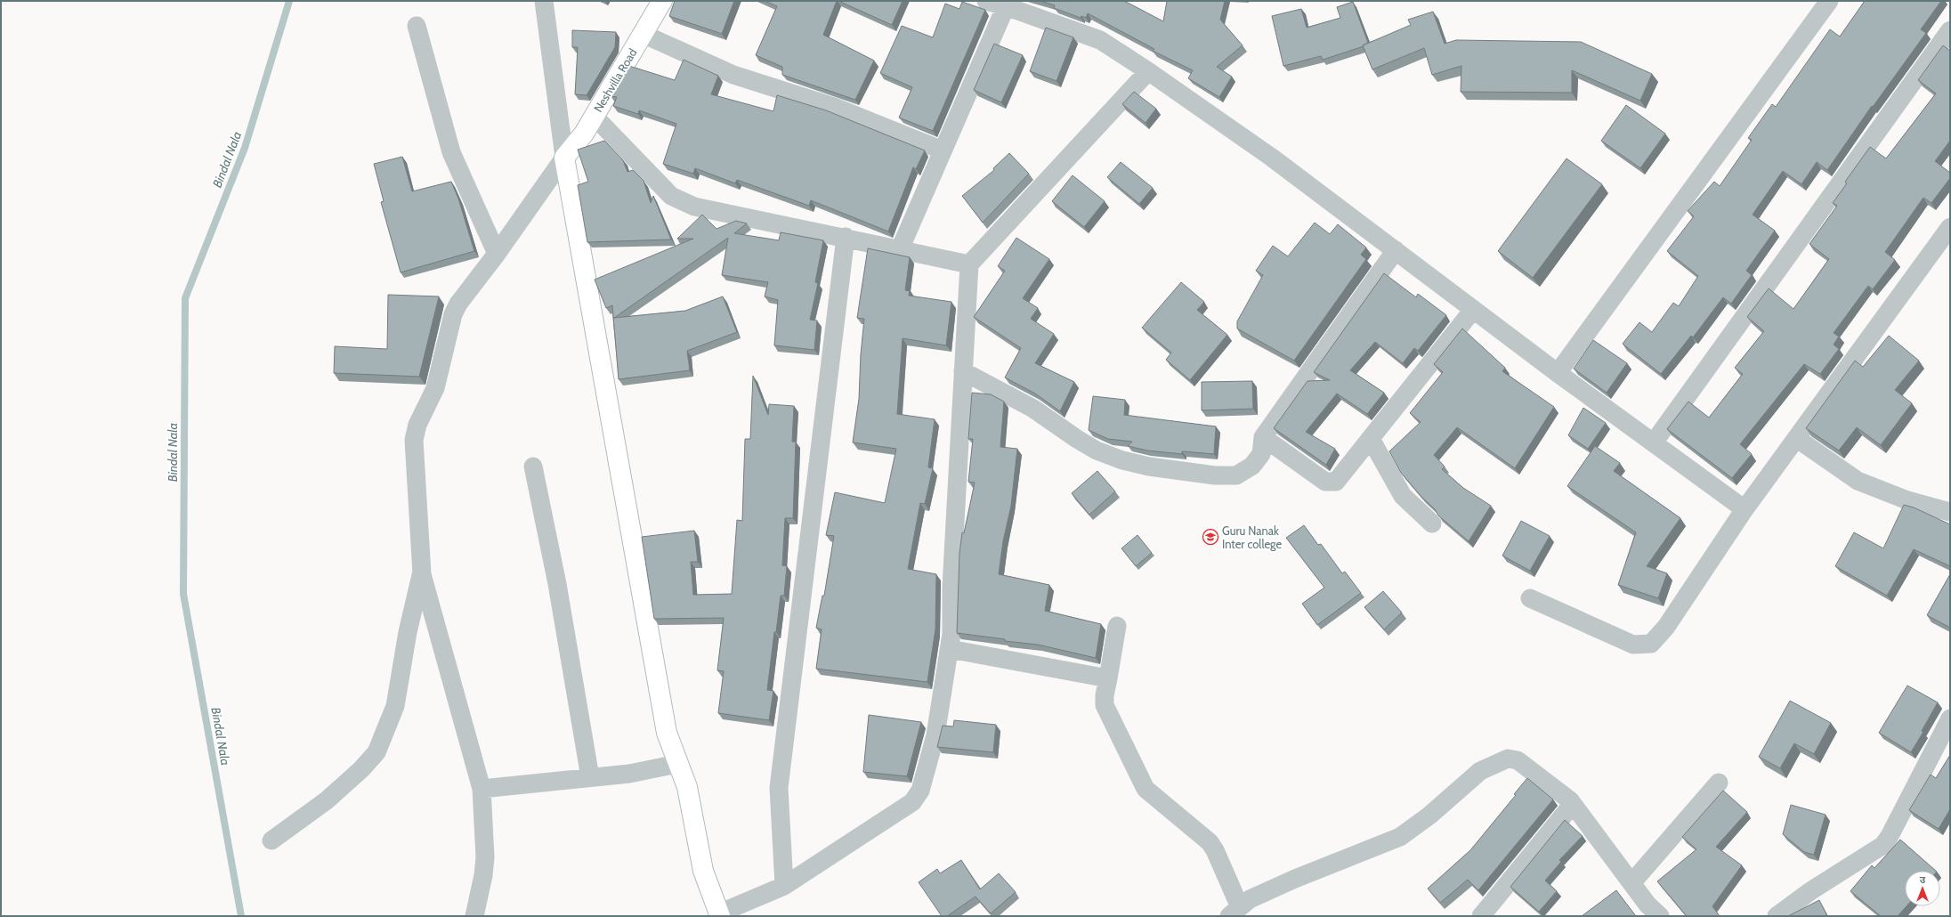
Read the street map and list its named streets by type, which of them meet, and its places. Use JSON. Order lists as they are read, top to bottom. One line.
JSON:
{"streets":{"street":["Neshvilla Road"]},"water":["Bindal Nala"],"places":{"school or university":["Guru Nanak Inter college"]},"north":"top"}
